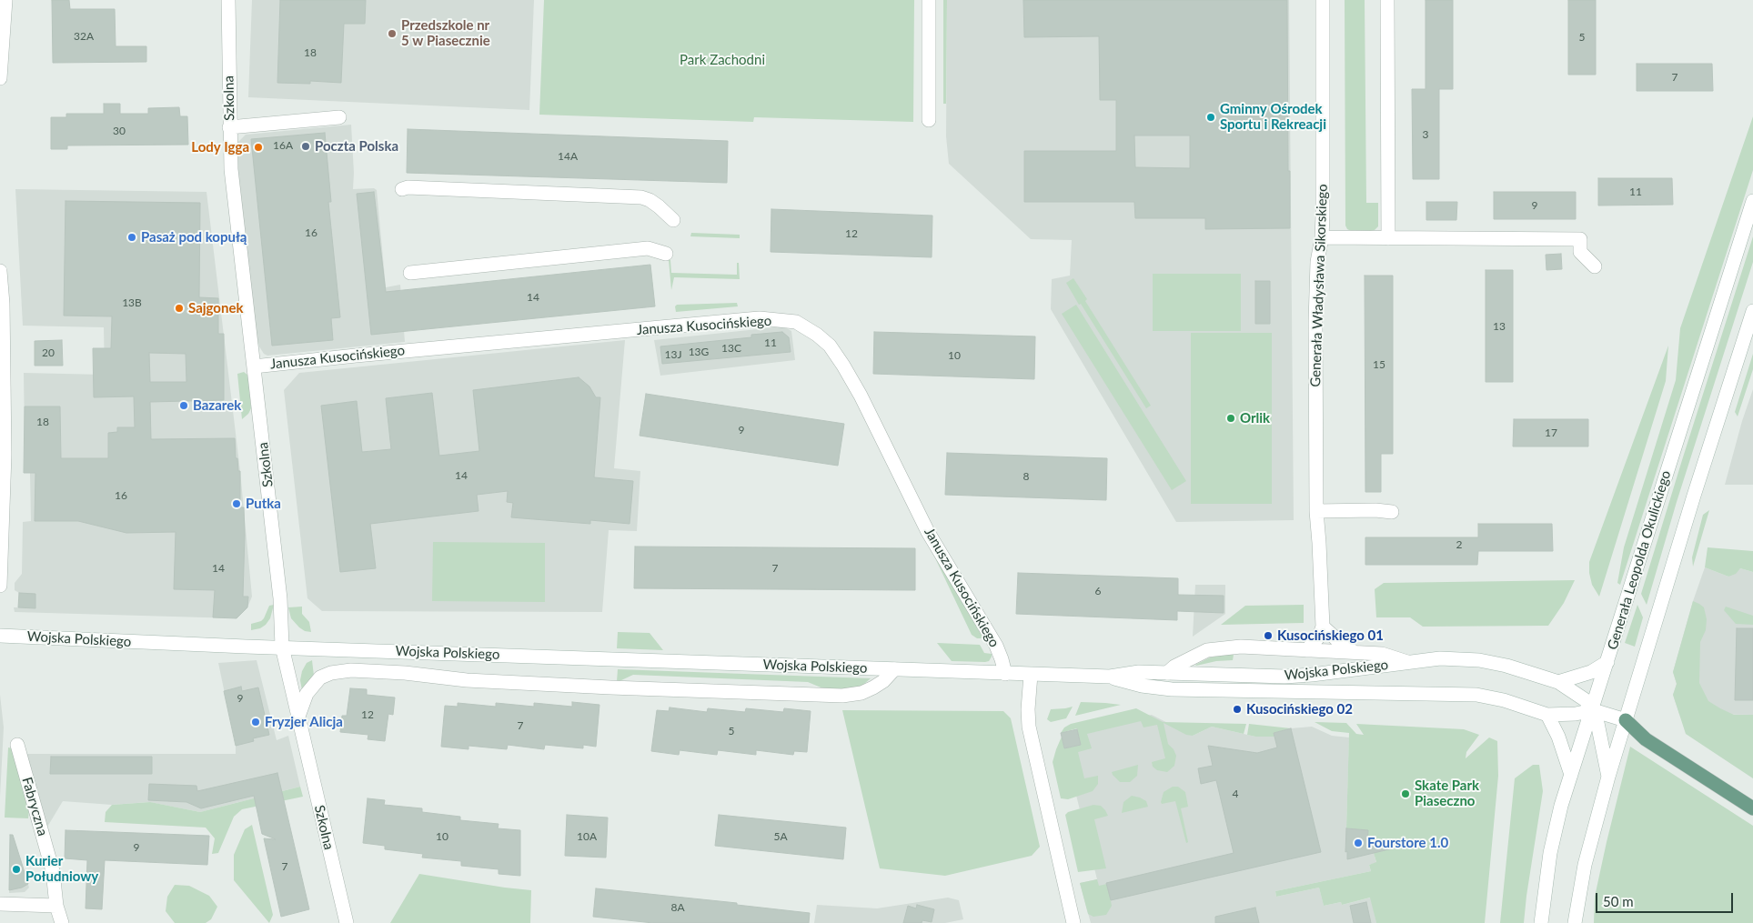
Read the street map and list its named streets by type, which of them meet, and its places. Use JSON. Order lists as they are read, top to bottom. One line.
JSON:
{"streets":{"street":["Szkolna","Generała Władysława Sikorskiego","Janusza Kusocińskiego","Generała Leopolda Okulickiego","Wojska Polskiego","Fabryczna"]},"crossings":[["Szkolna","Janusza Kusocińskiego"],["Szkolna","Wojska Polskiego"],["Janusza Kusocińskiego","Wojska Polskiego"],["Generała Leopolda Okulickiego","Wojska Polskiego"]],"parks":["Park Zachodni"],"places":["Przedszkole nr 5 w Piasecznie","Gminny Ośrodek Sportu i Rekreacji","Poczta Polska","Lody Igga","Pasaż pod kopułą","Sajgonek","Bazarek","Orlik","Putka","Kusocińskiego 01","Kusocińskiego 02","Fryzjer Alicja","Skate Park Piaseczno","Fourstore 1.0","Kurier Południowy"],"house_numbers":["32A","5","18","7","30","3","16A","14A","11","9","16","12","14","13B","13","11","13C","13G","20","13J","10","15","18","9","17","14","8","16","2","14","7","6","9","12","7","5","4","10","10A","5A","9","7","8A"],"scale_bar":"50 m"}
